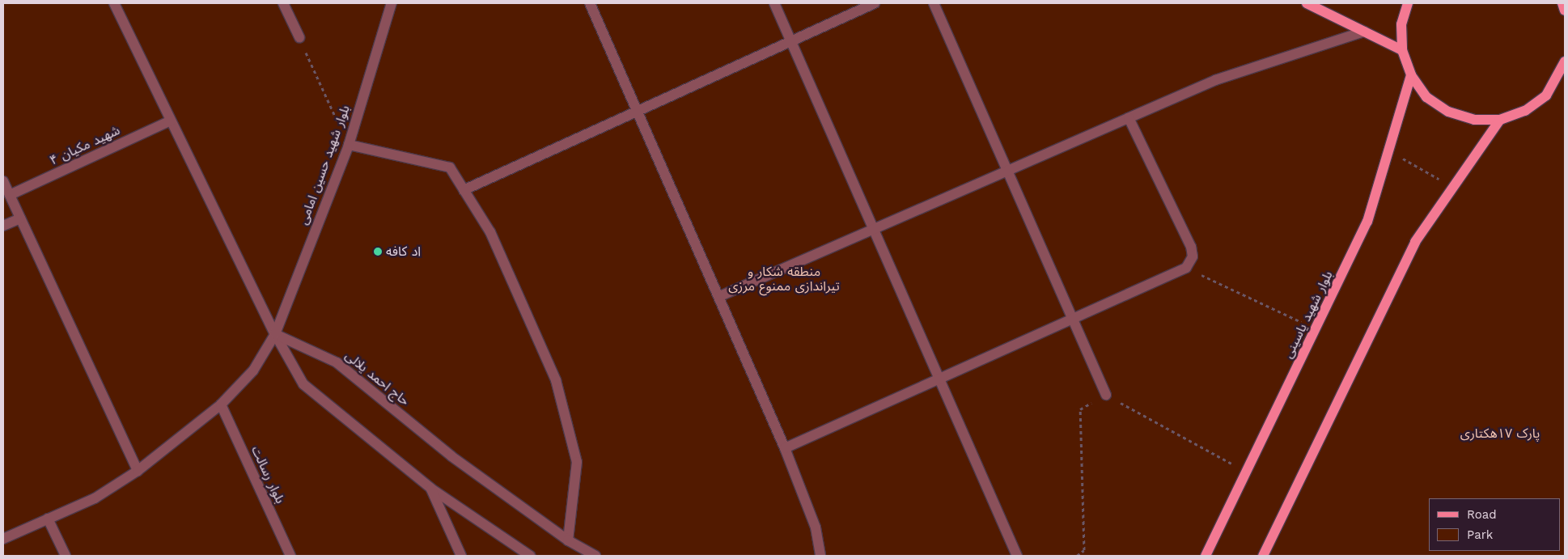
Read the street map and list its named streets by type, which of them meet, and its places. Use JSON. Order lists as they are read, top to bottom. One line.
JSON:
{"streets":{"main road":["بلوار شهید یاسینی"],"street":["شهید مکیان ۴","بلوار شهید حسین امامی","حاج احمد یلالی","بلوار رسالت"]},"crossings":[["بلوار شهید حسین امامی","حاج احمد یلالی"],["بلوار شهید حسین امامی","بلوار رسالت"]],"parks":["منطقه شکار و تیراندازی ممنوع مرزی","پارک ۱۷هکتاری"],"places":["اد کافه"],"legend":["Road","Park"]}
